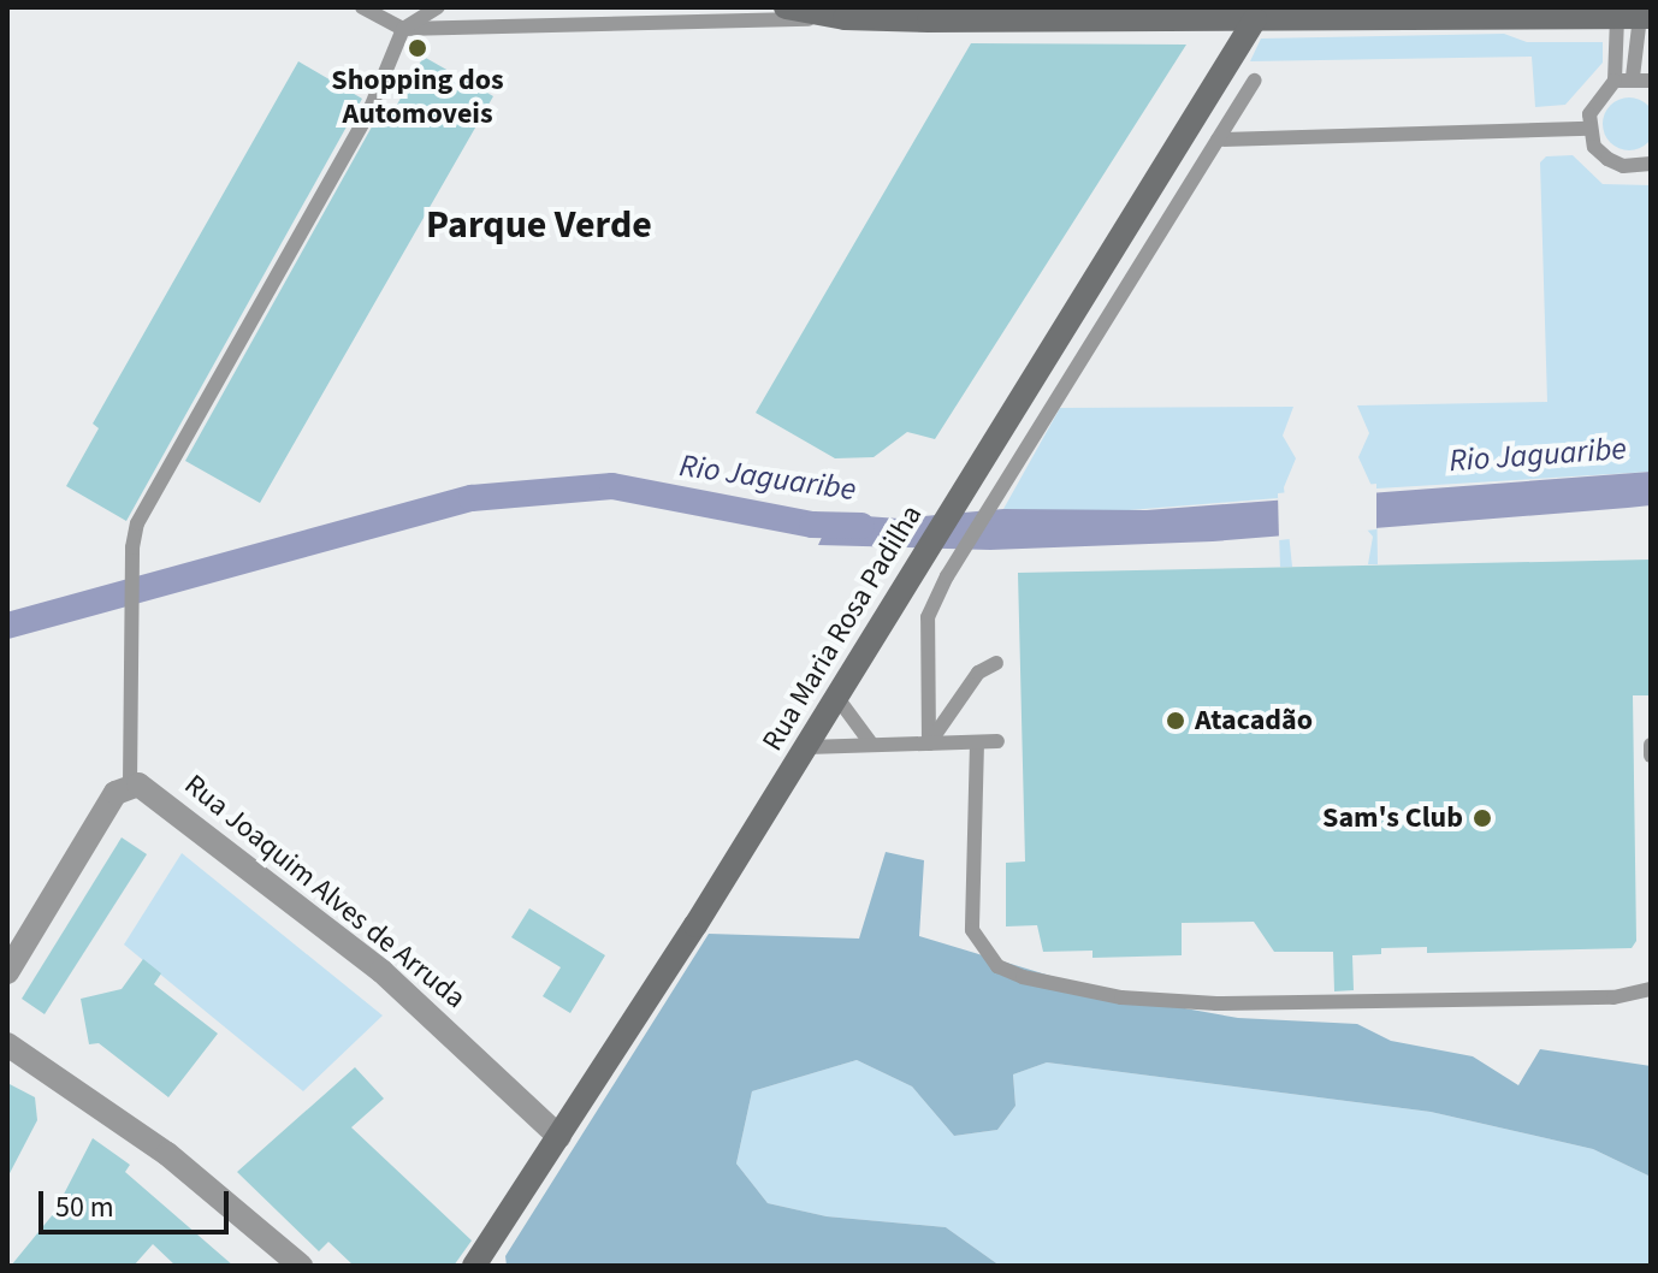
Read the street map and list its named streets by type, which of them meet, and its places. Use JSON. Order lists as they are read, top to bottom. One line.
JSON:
{"streets":{"main road":["Rua Maria Rosa Padilha"],"street":["Rua Joaquim Alves de Arruda"]},"crossings":[["Rua Maria Rosa Padilha","Rua Joaquim Alves de Arruda"]],"districts":["Parque Verde"],"water":["Rio Jaguaribe"],"places":["Shopping dos Automoveis","Atacadão","Sam's Club"],"scale_bar":"50 m"}
